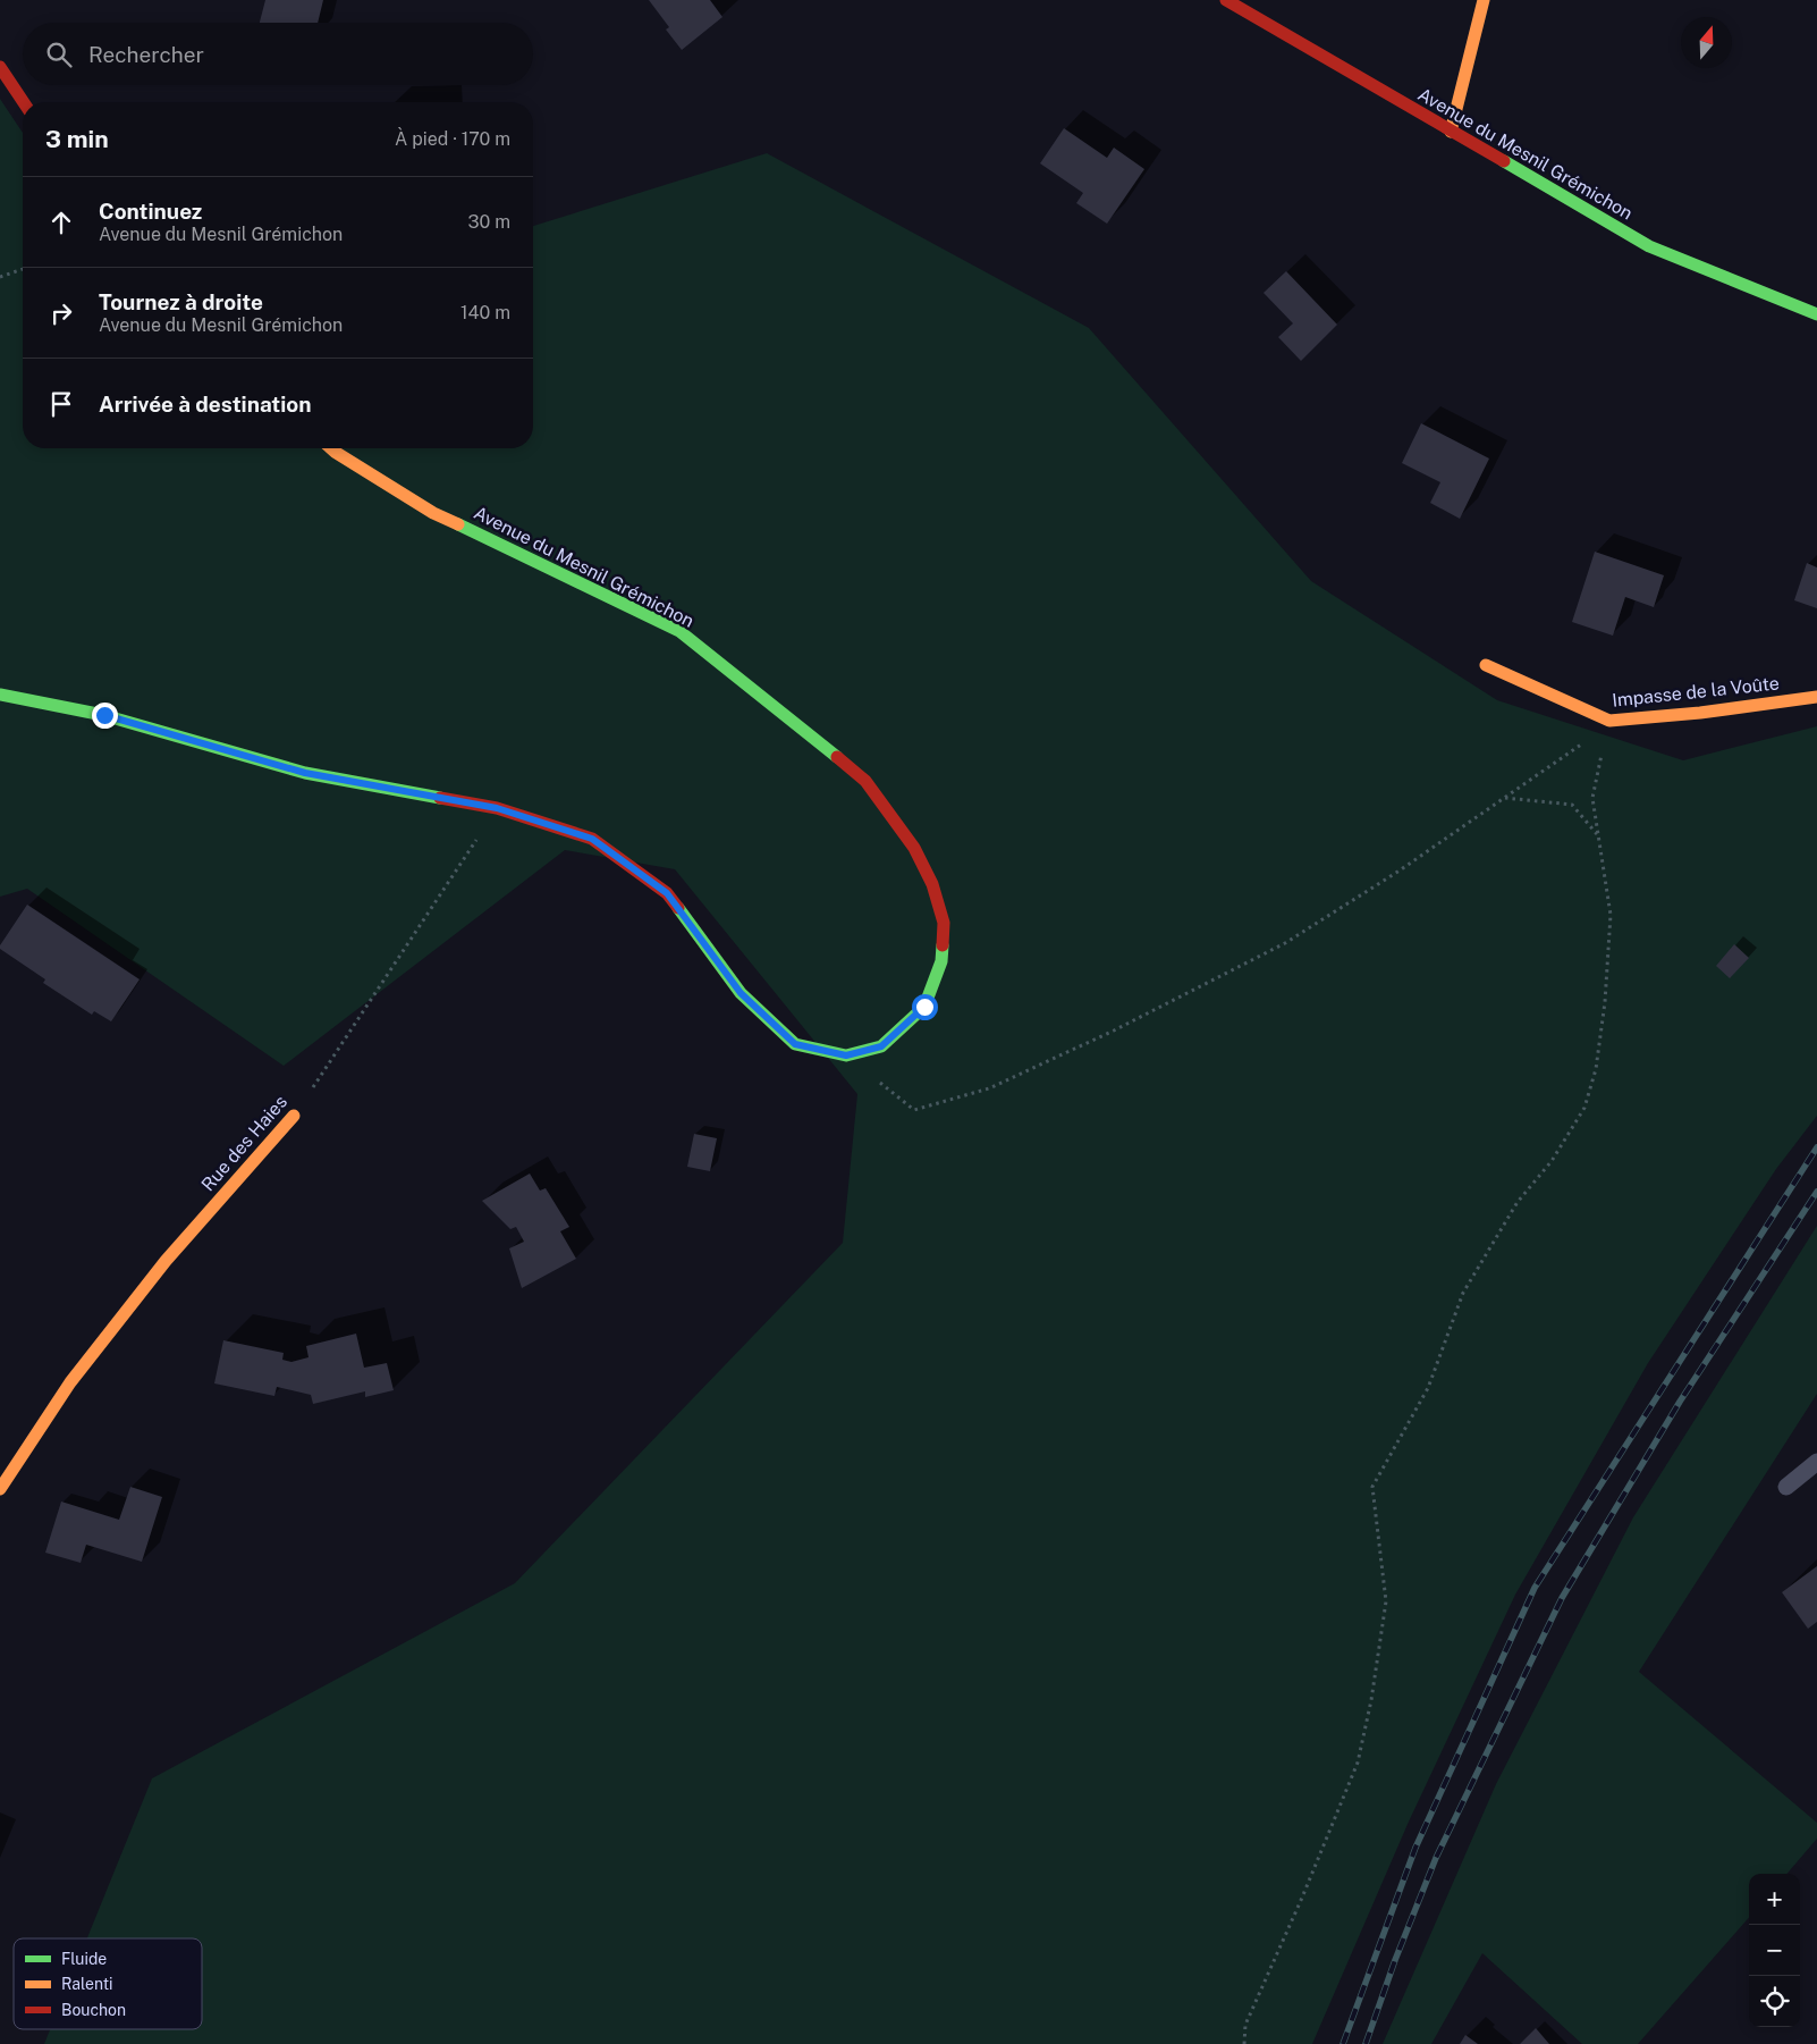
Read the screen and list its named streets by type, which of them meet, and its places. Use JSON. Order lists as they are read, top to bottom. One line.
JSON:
{"streets":{"street":["Avenue du Mesnil Grémichon","Impasse de la Voûte","Rue des Haies"]},"crossings":[["Avenue du Mesnil Grémichon","Rue des Haies"]],"legend":["Fluide","Ralenti","Bouchon"],"north":"top","page":{"search":"Rechercher","heading":["3 min","À pied · 170 m"],"list":[["Continuez","Avenue du Mesnil Grémichon","30 m"],["Tournez à droite","Avenue du Mesnil Grémichon","140 m"],"Arrivée à destination"],"map_buttons":["+","−"]}}
